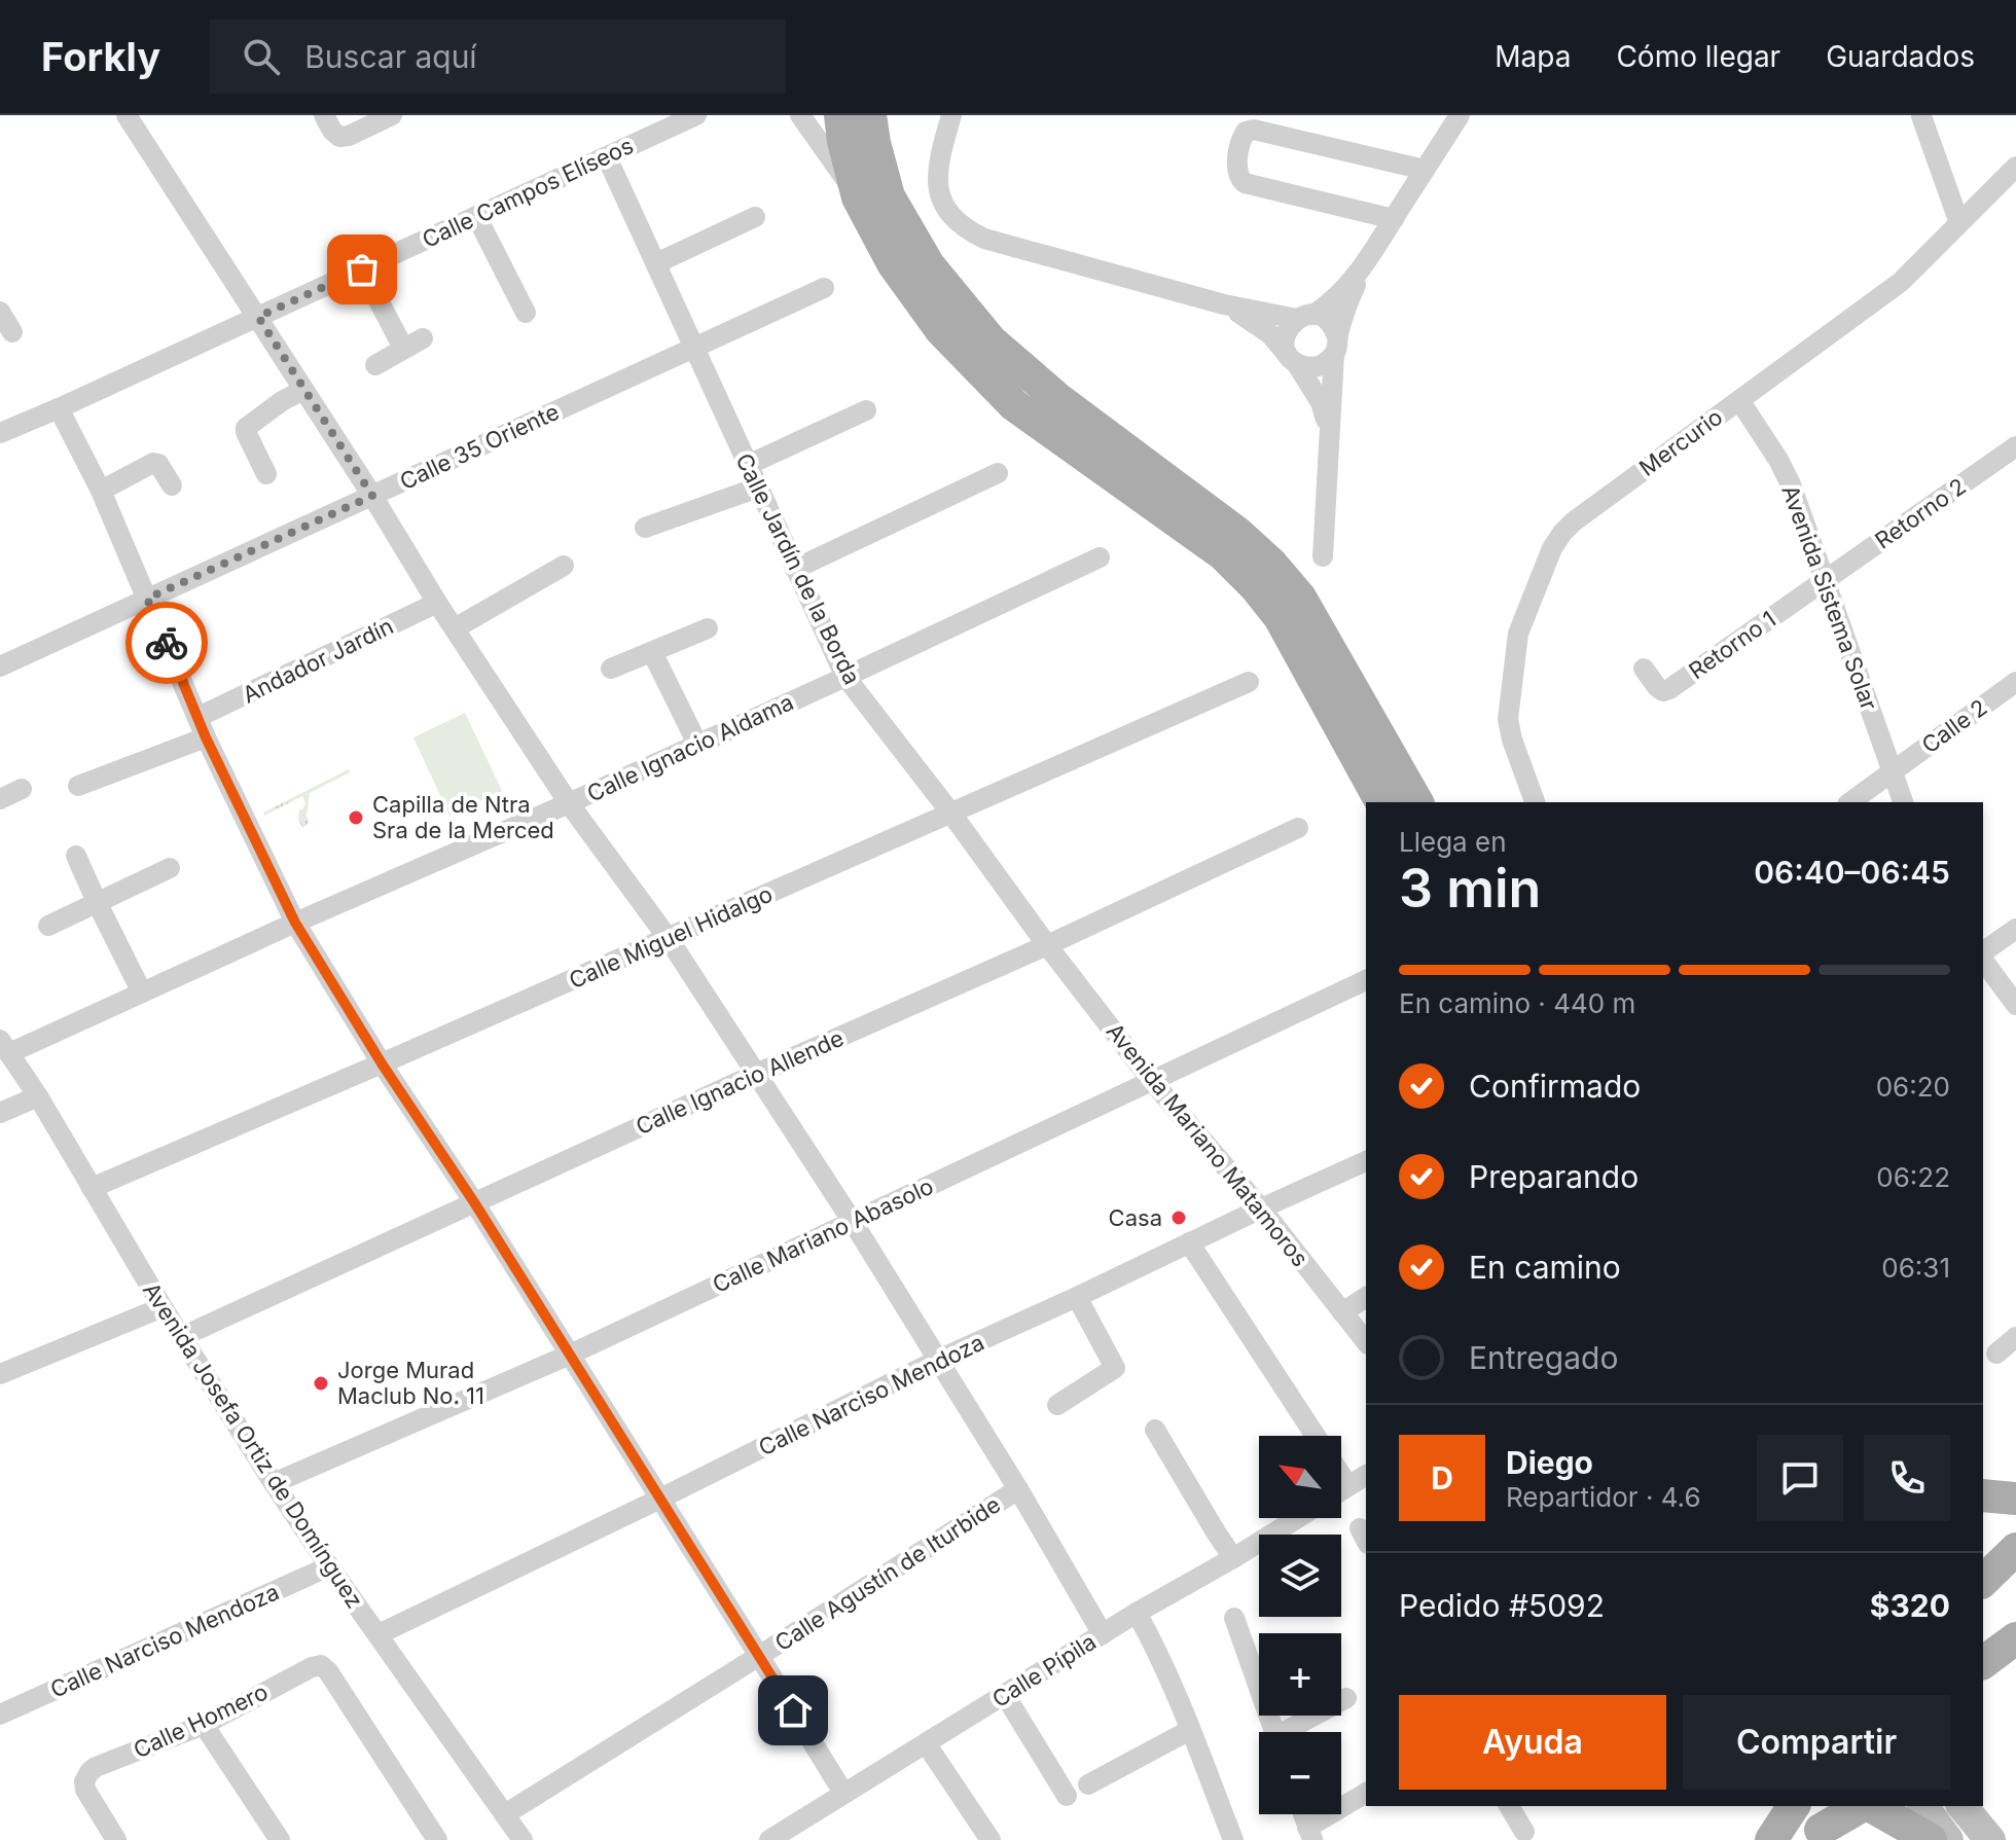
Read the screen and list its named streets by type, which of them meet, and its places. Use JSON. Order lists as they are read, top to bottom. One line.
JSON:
{"streets":{"street":["Calle Campos Elíseos","Mercurio","Calle 35 Oriente","Retorno 2","Calle Jardín de la Borda","Avenida Sistema Solar","Retorno 1","Andador Jardín","Calle 2","Calle Ignacio Aldama","Calle Miguel Hidalgo","Calle Ignacio Allende","Avenida Mariano Matamoros","Calle Mariano Abasolo","Calle Narciso Mendoza","Avenida Josefa Ortiz de Domínguez","Calle Agustín de Iturbide","Calle Pípila","Calle Homero"]},"crossings":[["Calle Campos Elíseos","Calle Jardín de la Borda"],["Mercurio","Avenida Sistema Solar"],["Calle 35 Oriente","Calle Jardín de la Borda"],["Retorno 2","Avenida Sistema Solar"],["Retorno 2","Retorno 1"],["Calle Jardín de la Borda","Calle Ignacio Aldama"],["Calle Jardín de la Borda","Calle Miguel Hidalgo"],["Calle Jardín de la Borda","Calle Ignacio Allende"],["Calle Jardín de la Borda","Avenida Mariano Matamoros"],["Avenida Sistema Solar","Retorno 1"],["Avenida Sistema Solar","Calle 2"],["Calle Ignacio Aldama","Avenida Josefa Ortiz de Domínguez"],["Calle Miguel Hidalgo","Avenida Josefa Ortiz de Domínguez"],["Calle Ignacio Allende","Avenida Mariano Matamoros"],["Calle Ignacio Allende","Avenida Josefa Ortiz de Domínguez"],["Avenida Mariano Matamoros","Calle Mariano Abasolo"],["Avenida Mariano Matamoros","Calle Narciso Mendoza"],["Calle Mariano Abasolo","Avenida Josefa Ortiz de Domínguez"],["Calle Narciso Mendoza","Avenida Josefa Ortiz de Domínguez"],["Avenida Josefa Ortiz de Domínguez","Calle Agustín de Iturbide"]],"places":["Capilla de Ntra Sra de la Merced","Casa","Jorge Murad Maclub No. 11"],"north":"top left","page":{"header":"Forkly","search":"Buscar aquí","nav":["Mapa","Cómo llegar","Guardados"],"heading":["3 min","Llega en","06:40–06:45"],"panel":["Diego","Repartidor · 4.6","Pedido #5092","$320"],"bar":"En camino · 440 m","list":[["Confirmado","06:20"],["Preparando","06:22"],["En camino","06:31"],"Entregado"],"round":"D","map_buttons":["+","−"],"buttons":["Ayuda","Compartir"]}}
